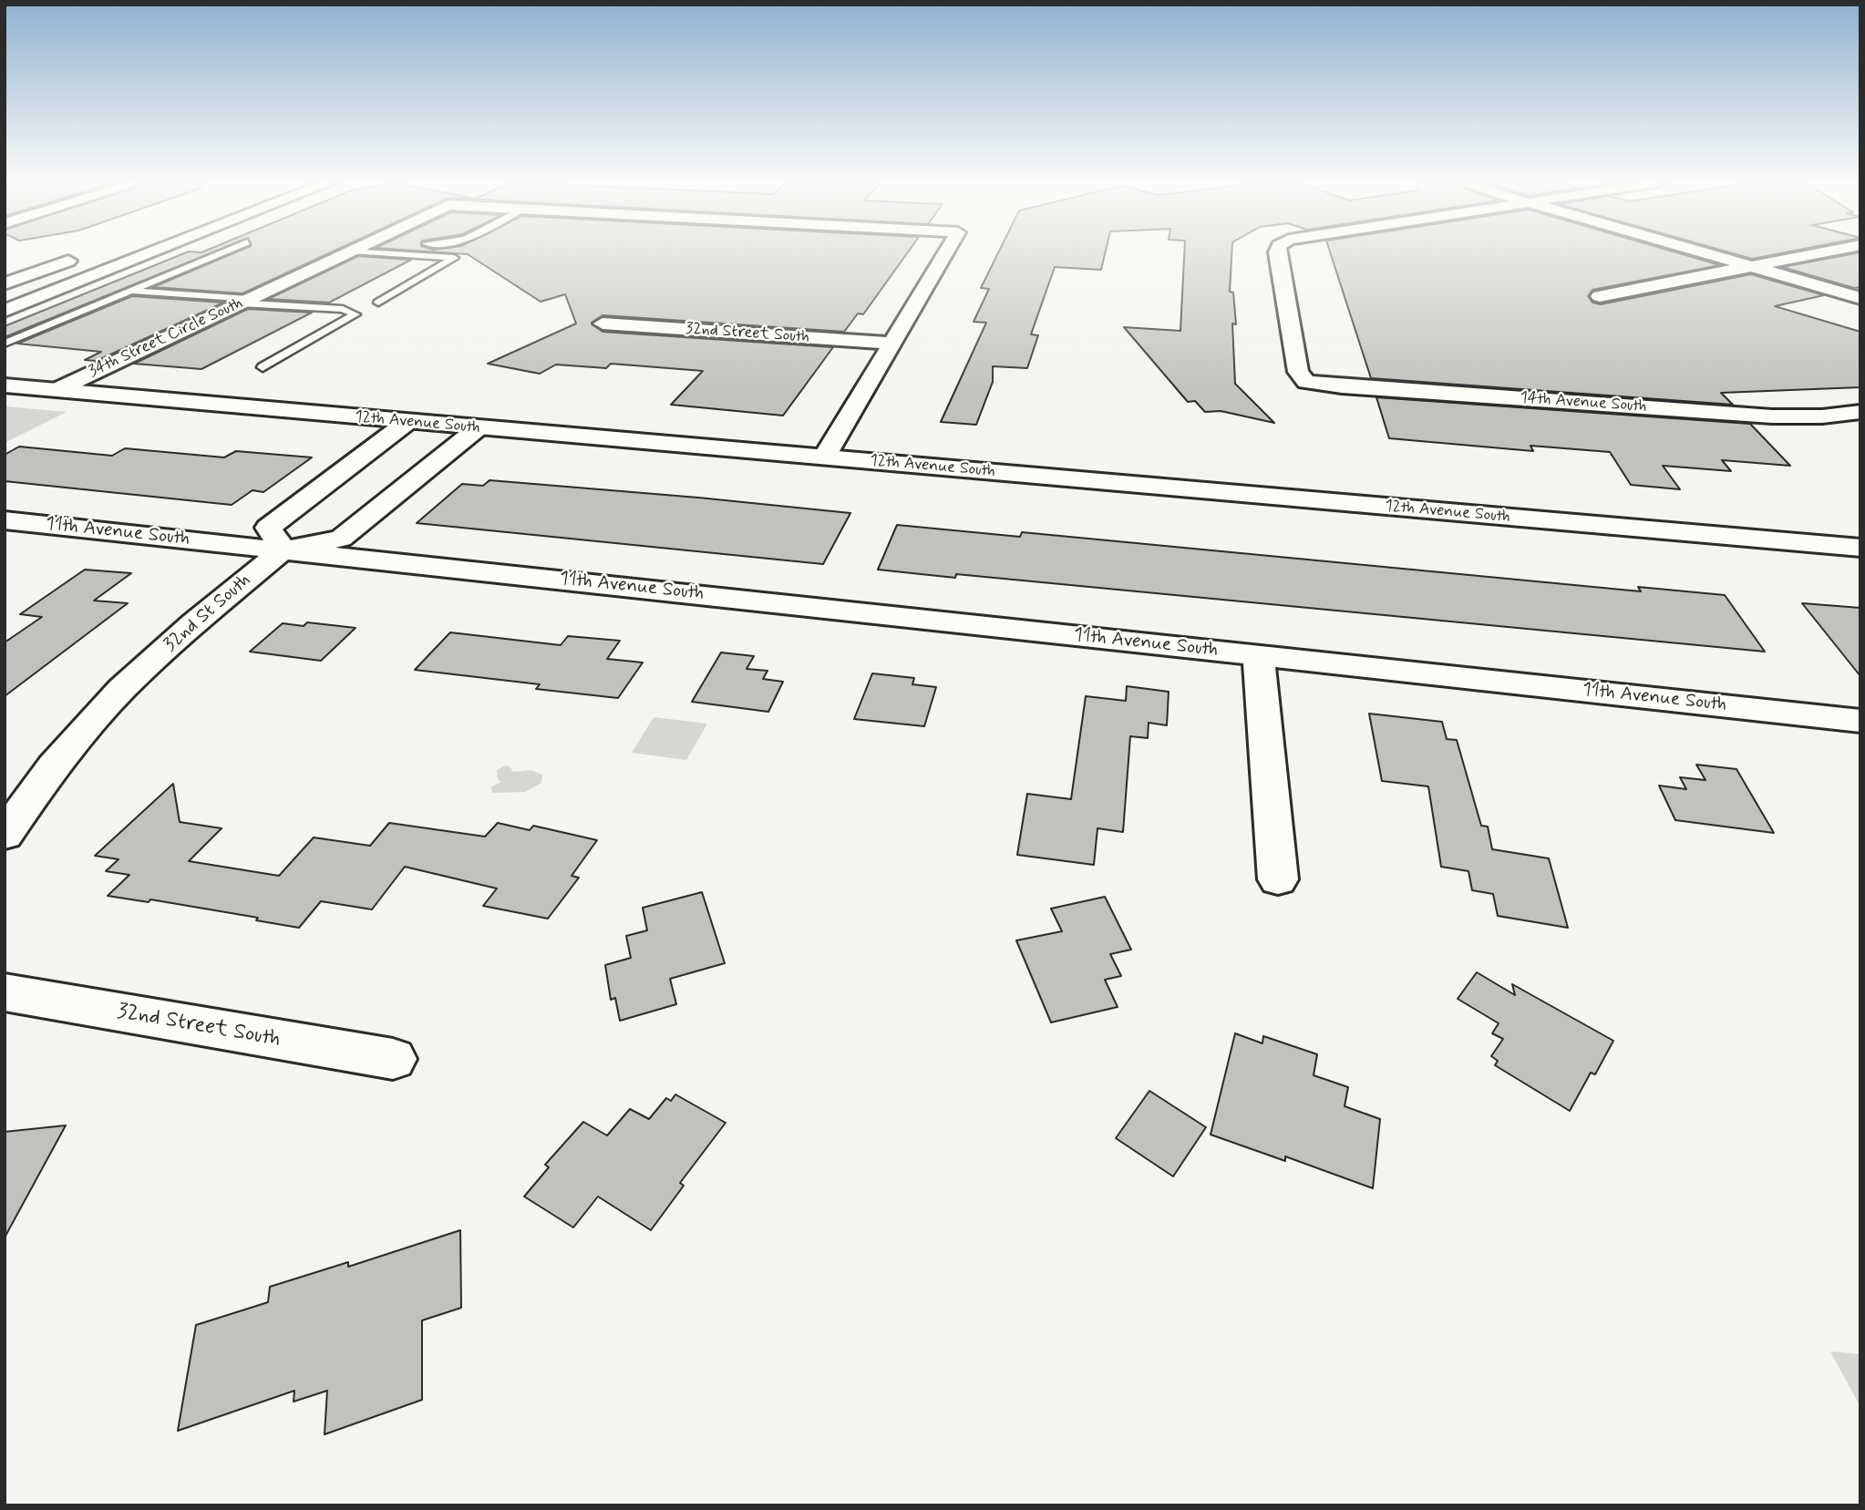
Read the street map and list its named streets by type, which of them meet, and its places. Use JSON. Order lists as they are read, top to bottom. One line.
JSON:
{"streets":{"street":["32nd Street South","34th Street Circle South","14th Avenue South","12th Avenue South","11th Avenue South","32nd St South"]},"crossings":[["34th Street Circle South","12th Avenue South"],["11th Avenue South","32nd St South"]]}
